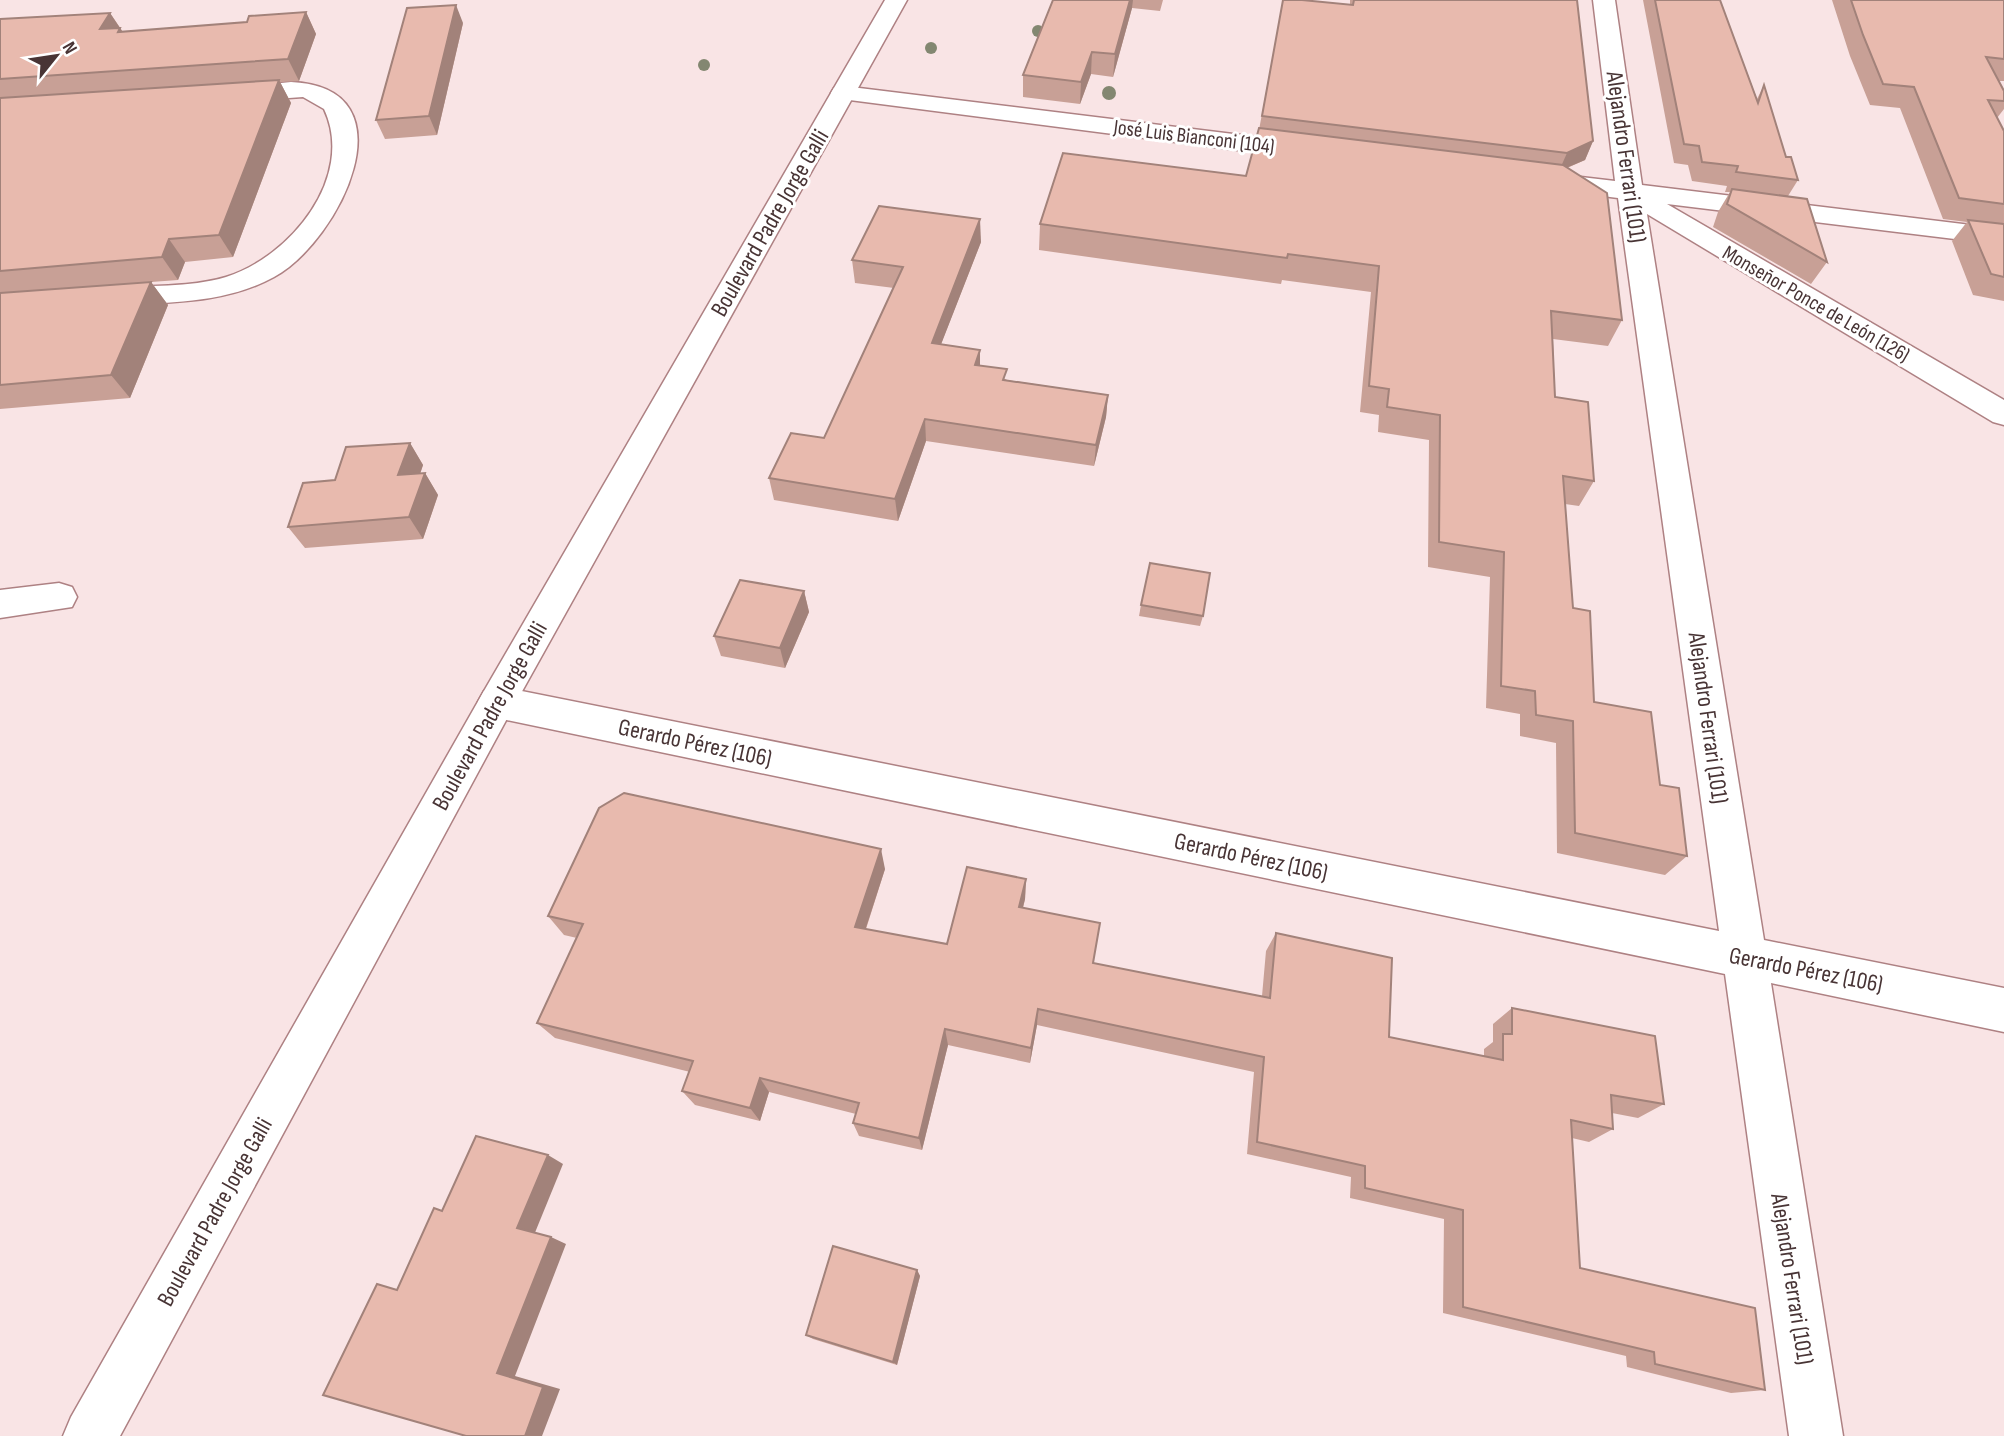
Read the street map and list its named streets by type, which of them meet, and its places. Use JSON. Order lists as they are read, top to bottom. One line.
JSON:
{"streets":{"street":["José Luis Bianconi (104)","Alejandro Ferrari (101)","Boulevard Padre Jorge Galli","Monseñor Ponce de León (126)","Gerardo Pérez (106)"]},"crossings":[["José Luis Bianconi (104)","Boulevard Padre Jorge Galli"],["Alejandro Ferrari (101)","Monseñor Ponce de León (126)"],["Alejandro Ferrari (101)","Gerardo Pérez (106)"],["Boulevard Padre Jorge Galli","Gerardo Pérez (106)"]],"north":"top right"}
